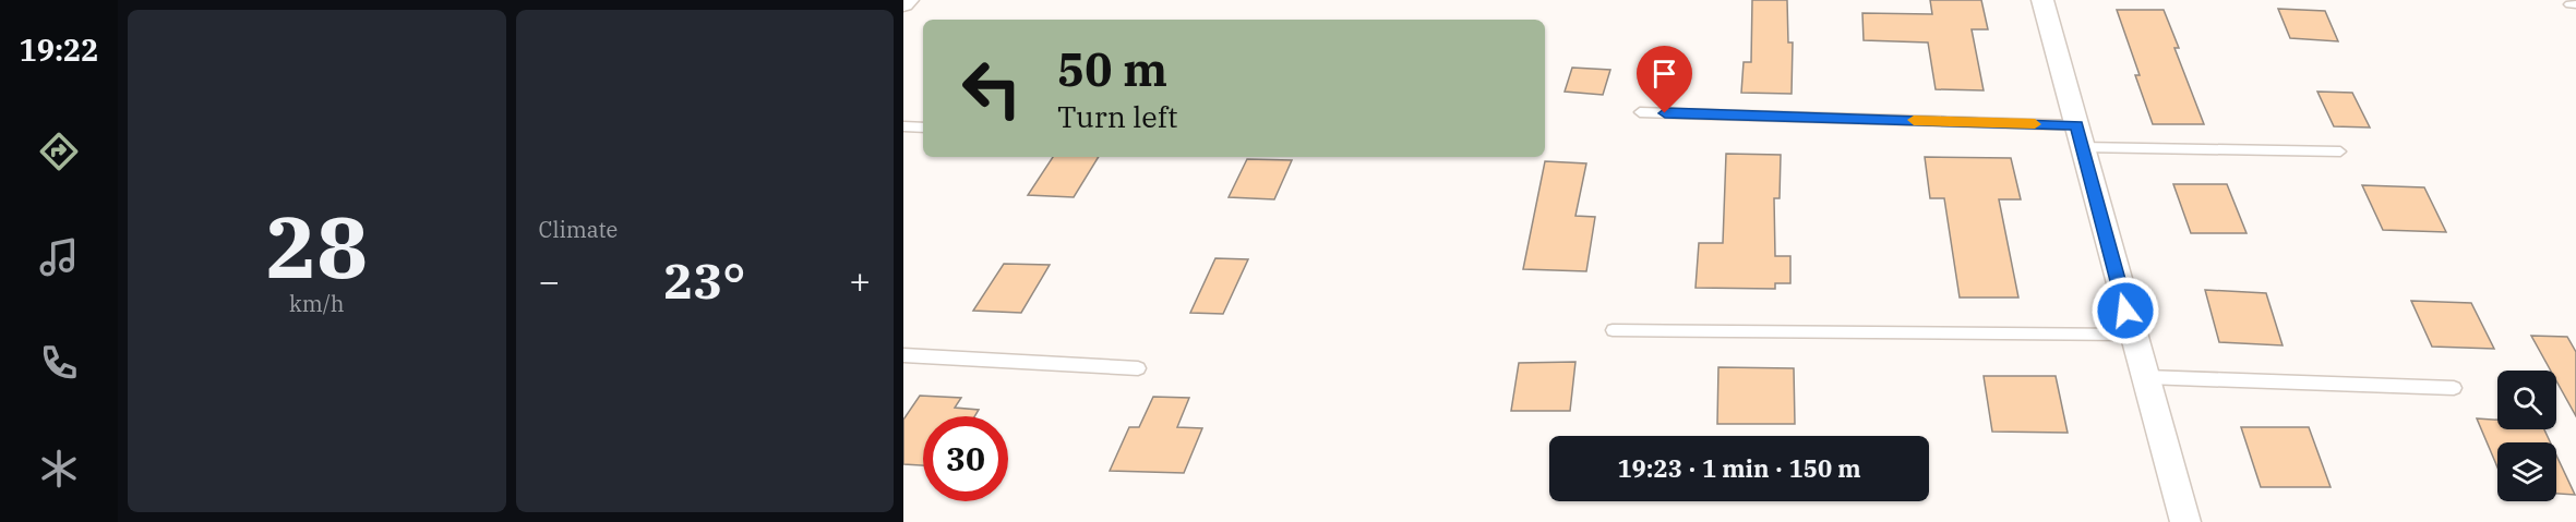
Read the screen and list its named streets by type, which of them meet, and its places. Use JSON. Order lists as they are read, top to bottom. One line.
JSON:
{"page":{"tabs":"19:22","tile":[["28","km/h"],"Climate"],"turn":["50 m","Turn left"],"heat":["−","23°","+"],"limit":"30","trip":"19:23 · 1 min · 150 m"}}
